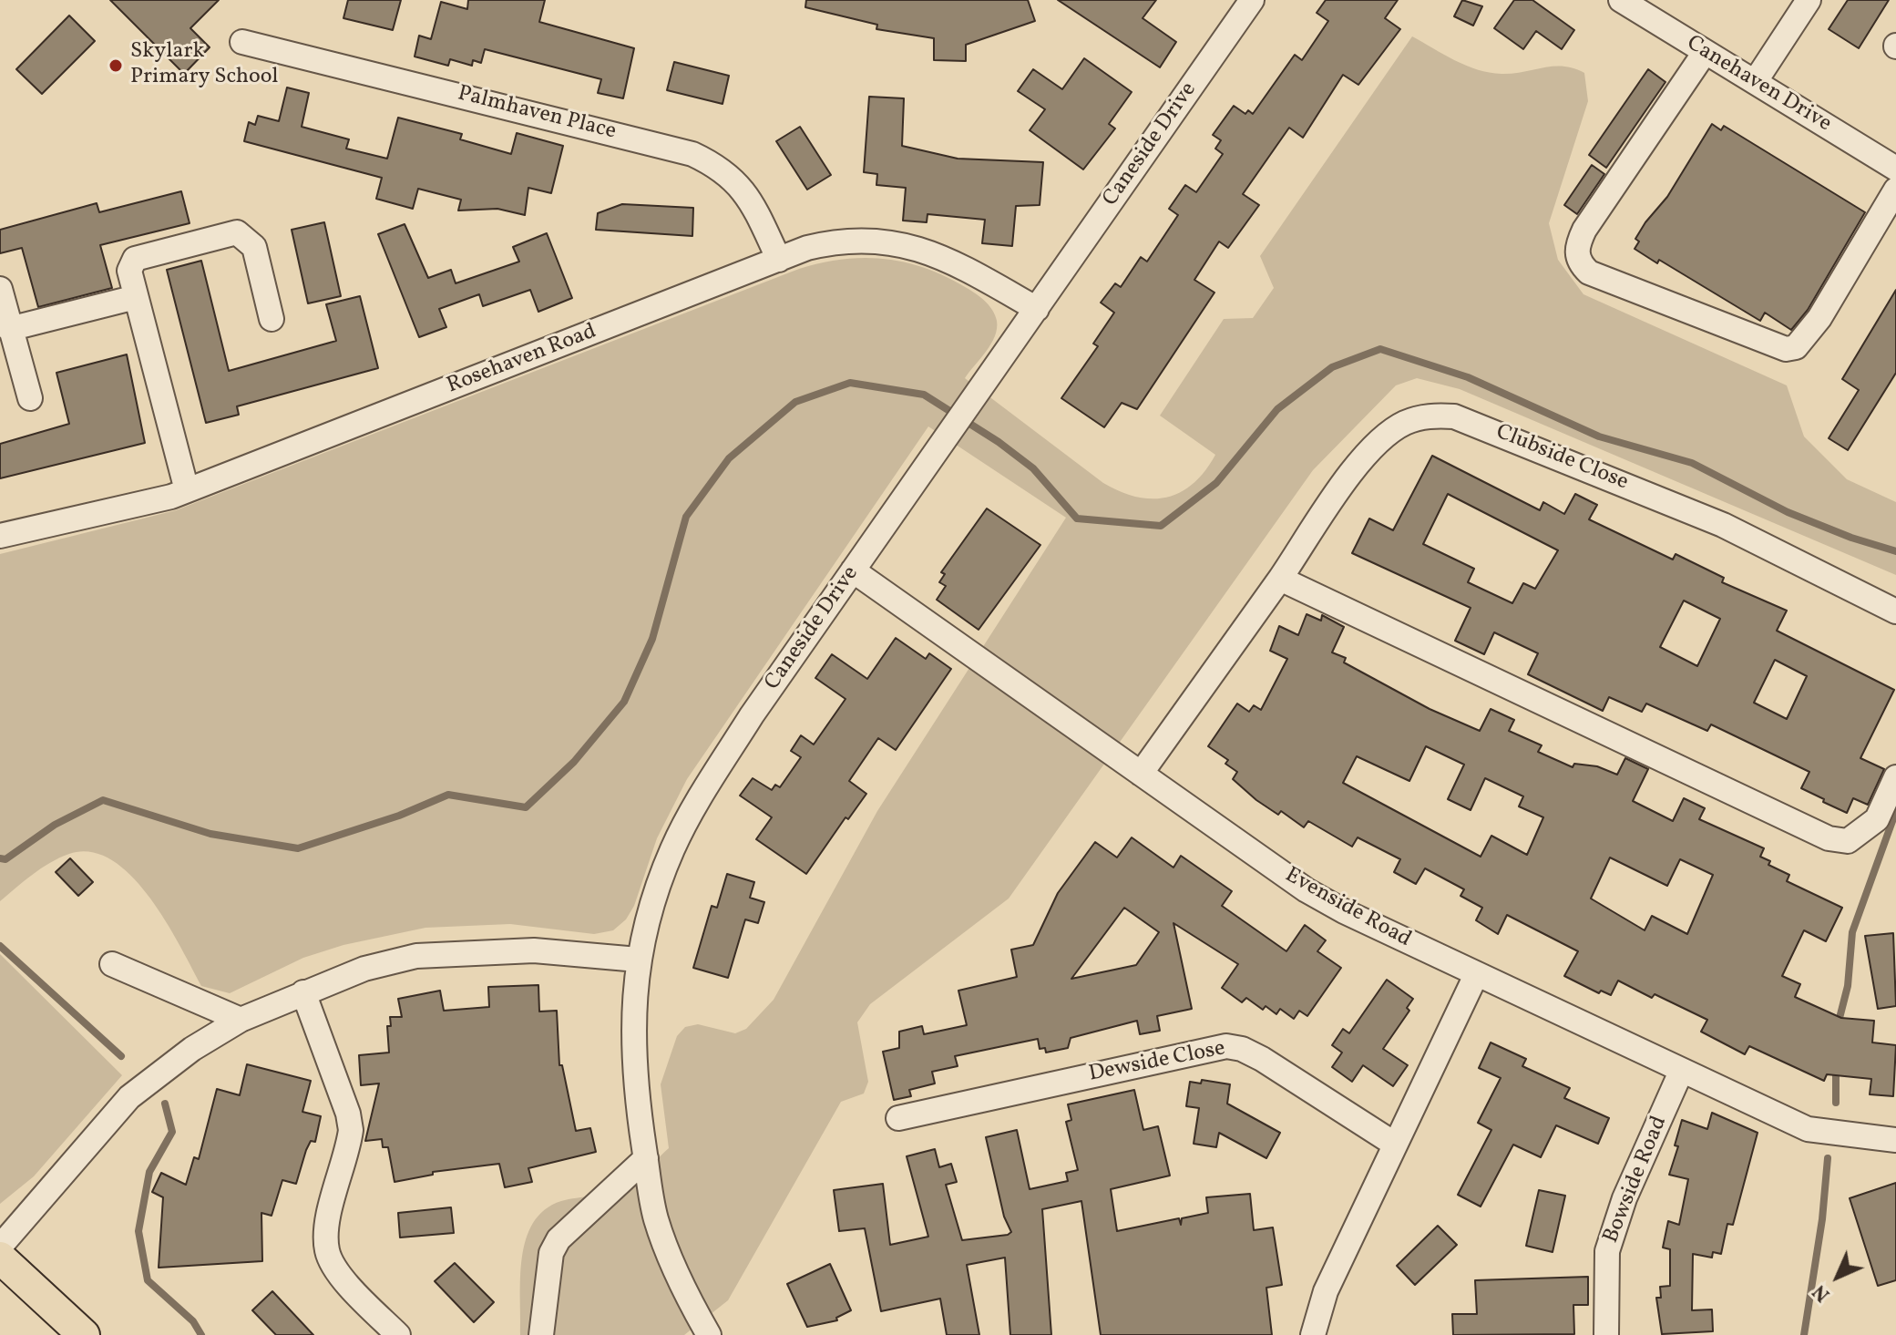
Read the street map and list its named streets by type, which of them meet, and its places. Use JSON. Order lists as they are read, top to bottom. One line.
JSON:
{"streets":{"street":["Canehaven Drive","Palmhaven Place","Caneside Drive","Rosehaven Road","Clubside Close","Evenside Road","Dewside Close","Bowside Road"]},"crossings":[["Palmhaven Place","Rosehaven Road"],["Caneside Drive","Rosehaven Road"],["Caneside Drive","Evenside Road"],["Clubside Close","Evenside Road"],["Evenside Road","Bowside Road"]],"places":["Skylark Primary School"],"north":"bottom left"}
